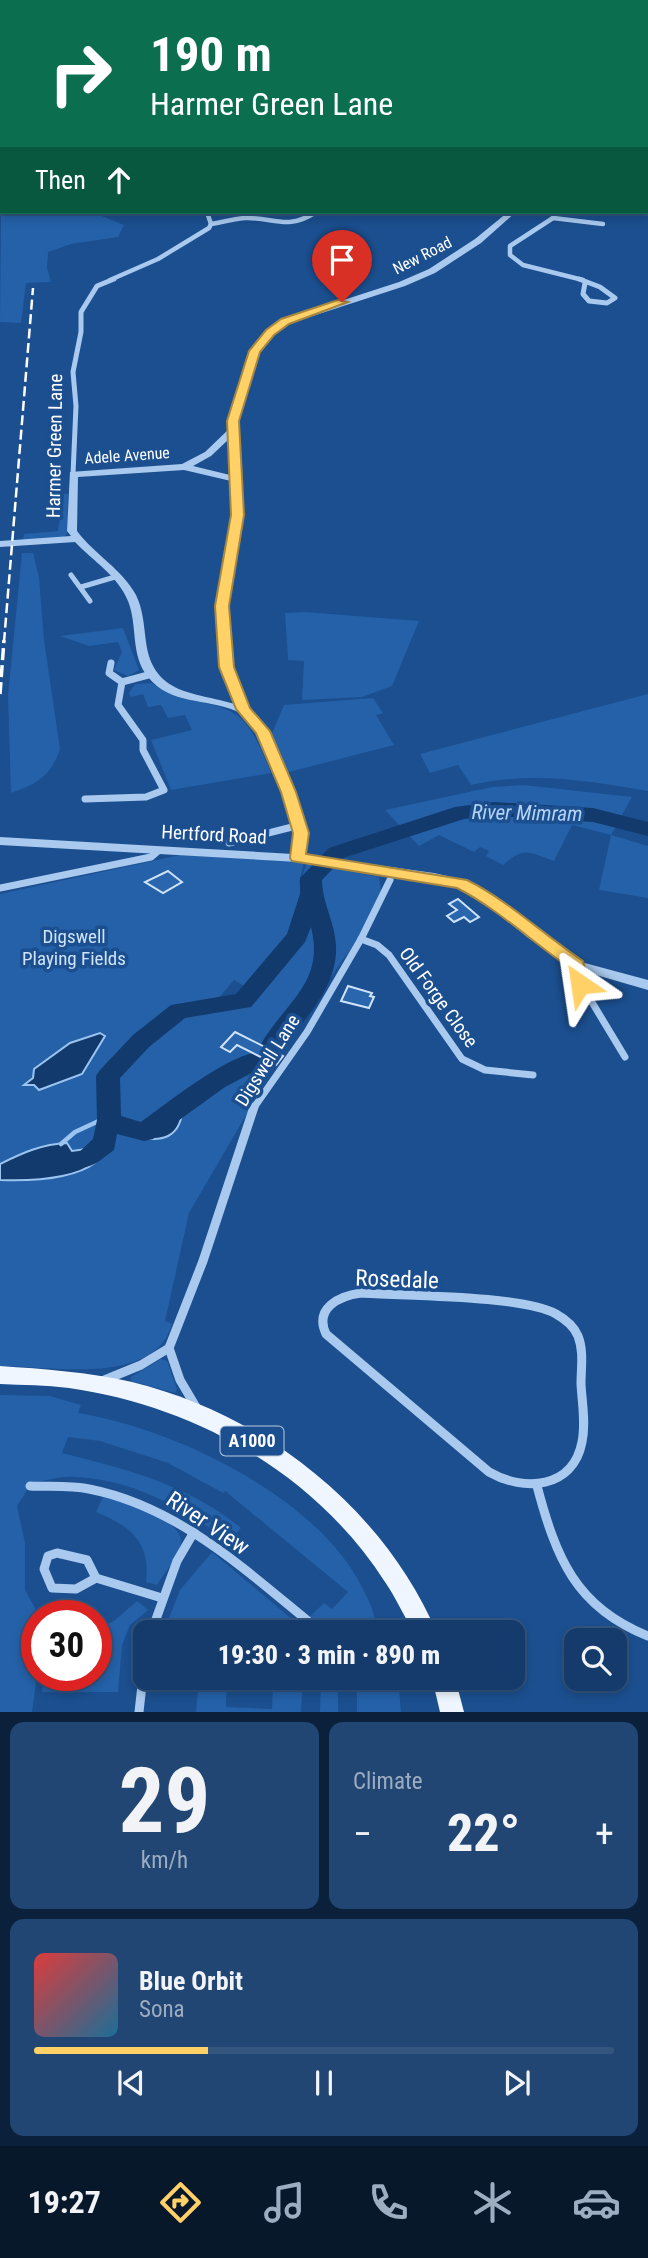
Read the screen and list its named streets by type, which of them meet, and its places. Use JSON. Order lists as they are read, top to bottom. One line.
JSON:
{"streets":{"main road":["A1000"],"street":["New Road","Harmer Green Lane","Adele Avenue","Hertford Road","Old Forge Close","Digswell Lane","Rosedale","River View"]},"crossings":[["New Road","Adele Avenue"],["Harmer Green Lane","Adele Avenue"],["Old Forge Close","Digswell Lane"]],"water":["River Mimram"],"parks":["Digswell Playing Fields"],"page":{"turn":["190 m","Harmer Green Lane"],"then":"Then","limit":"30","trip":"19:30 · 3 min · 890 m","tile":[["29","km/h"],"Climate"],"heat":["−","22°","+"],"song":["Blue Orbit","Sona"],"tabs":"19:27"}}
